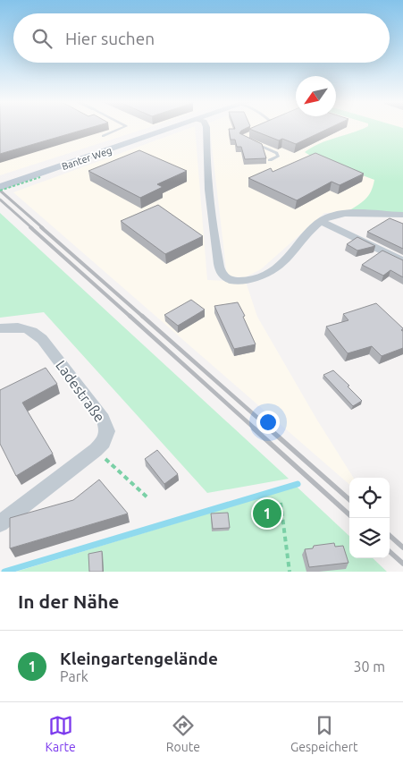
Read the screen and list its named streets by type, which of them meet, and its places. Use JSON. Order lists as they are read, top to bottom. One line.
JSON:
{"streets":{"street":["Banter Weg","Ladestraße"]},"north":"bottom left","page":{"search":"Hier suchen","pins":"1","heading":"In der Nähe","list":[{"mark":"1","name":"Kleingartengelände","note":"Park","value":"30 m"}],"nav":["Karte","Route","Gespeichert"]}}
